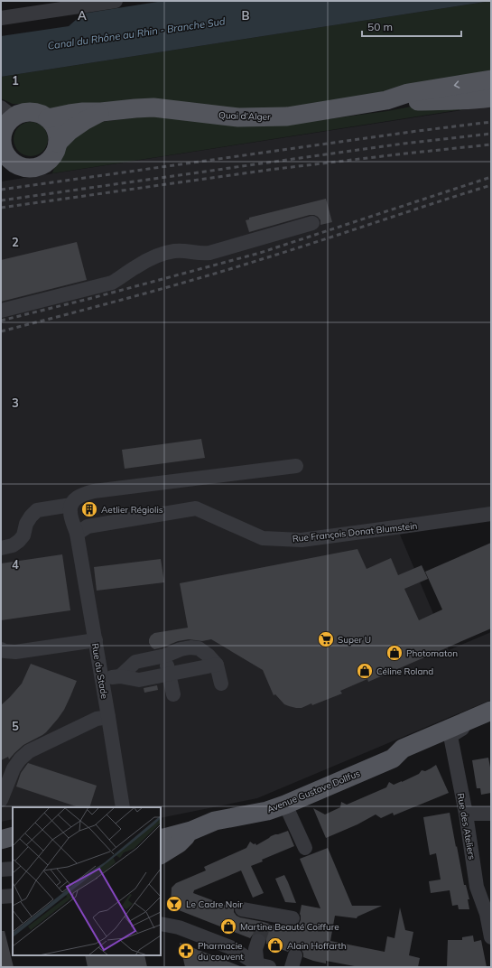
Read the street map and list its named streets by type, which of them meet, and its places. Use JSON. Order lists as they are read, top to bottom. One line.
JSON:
{"streets":{"main road":["Quai d'Alger","Avenue Gustave Dollfus"],"street":["Rue François Donat Blumstein","Rue du Stade","Rue des Ateliers"]},"crossings":[["Rue François Donat Blumstein","Rue du Stade"],["Avenue Gustave Dollfus","Rue des Ateliers"]],"water":["Canal du Rhône au Rhin - Branche Sud"],"places":{"building":["Aetlier Régiolis"],"supermarket":["Super U"],"shop":["Photomaton","Céline Roland","Martine Beauté Coiffure","Alain Hoffarth"],"bar":["Le Cadre Noir"],"pharmacy":["Pharmacie du couvent"]},"scale_bar":"50 m","grid":{"columns":["A","B"],"rows":["1","2","3","4","5"]}}
